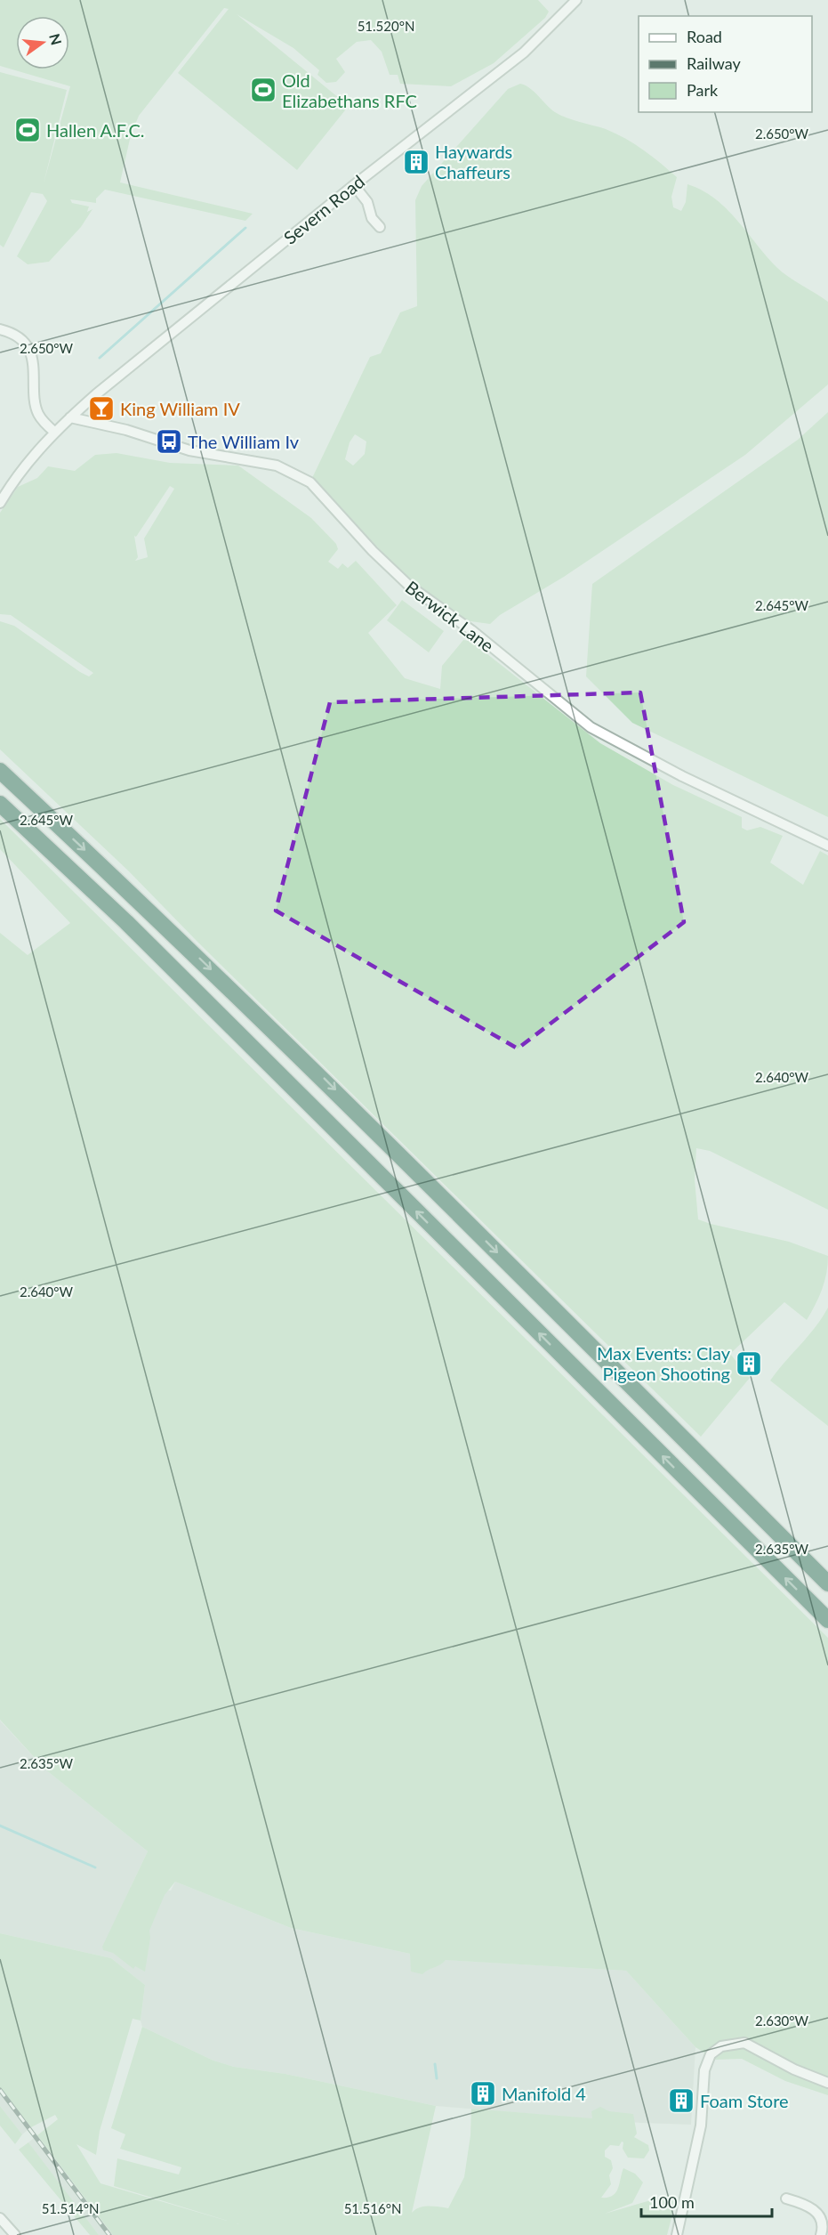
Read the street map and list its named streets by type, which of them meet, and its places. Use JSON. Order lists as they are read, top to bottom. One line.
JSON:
{"streets":{"street":["Severn Road","Berwick Lane"]},"crossings":[["Severn Road","Berwick Lane"]],"places":{"sports":["Old Elizabethans RFC","Hallen A.F.C."],"building":["Haywards Chaffeurs","Max Events: Clay Pigeon Shooting","Manifold 4","Foam Store"],"bar":["King William IV"],"bus stop":["The William Iv"]},"legend":["Road","Railway","Park"],"scale_bar":"100 m","north":"right","coordinates":["51.520°N","2.650°W","2.645°W","2.640°W","2.635°W","2.630°W","51.514°N","51.516°N"]}
